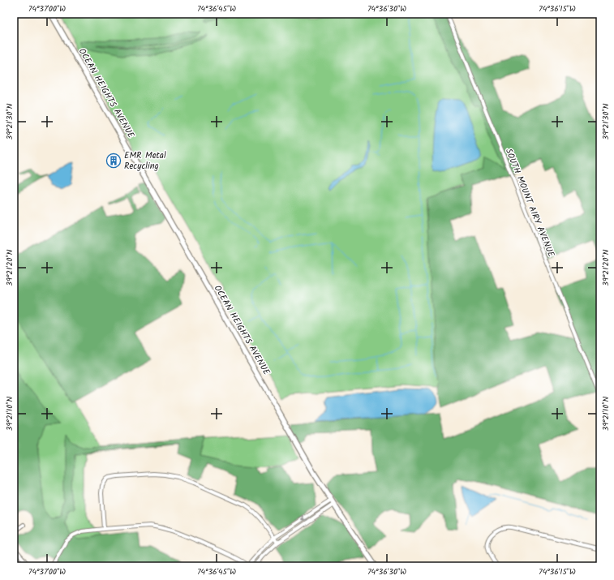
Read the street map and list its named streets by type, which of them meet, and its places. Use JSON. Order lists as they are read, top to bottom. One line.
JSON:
{"streets":{"main road":["OCEAN HEIGHTS AVENUE"],"street":["SOUTH MOUNT AIRY AVENUE"]},"places":{"building":["EMR Metal Recycling"]},"coordinates":["74°37'00\"W","74°36'45\"W","74°36'30\"W","74°36'15\"W","39°21'30\"N","39°21'20\"N","39°21'10\"N"]}
